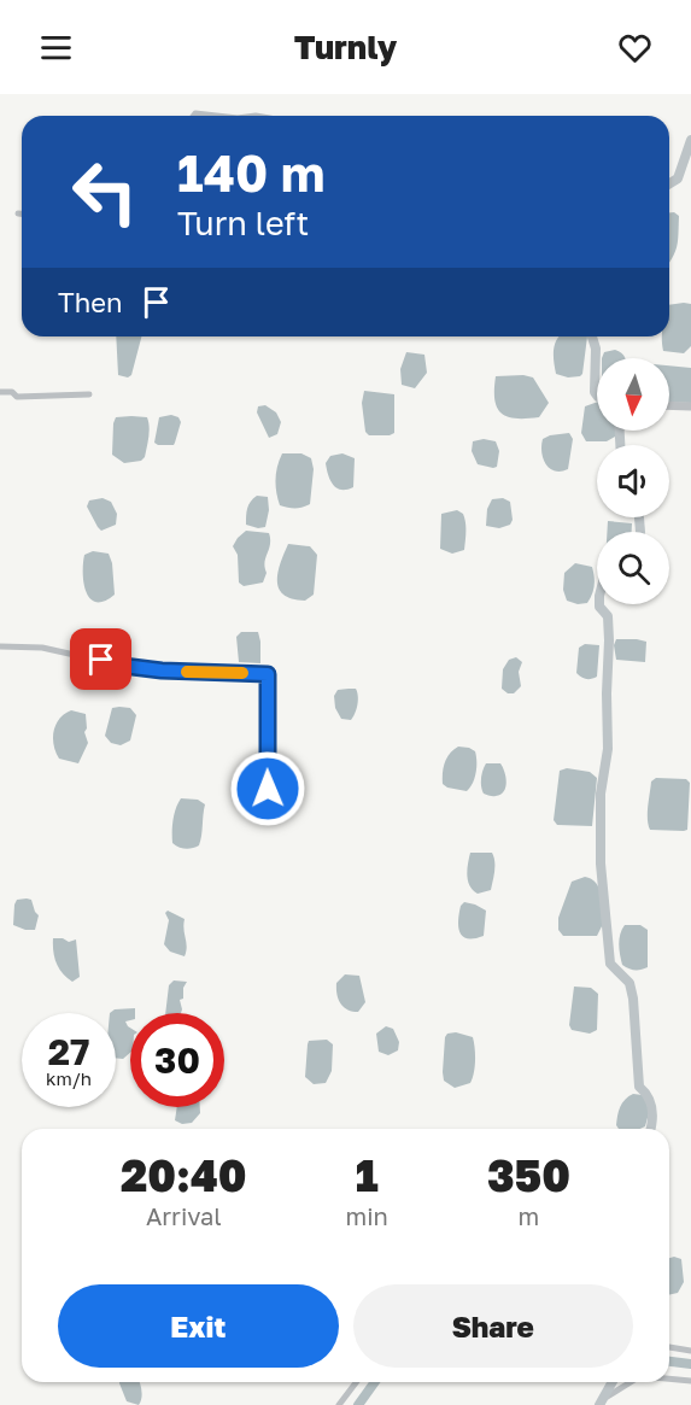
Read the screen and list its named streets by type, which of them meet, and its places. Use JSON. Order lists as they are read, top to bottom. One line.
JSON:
{"north":"bottom","page":{"header":"Turnly","turn":["140 m","Turn left"],"then":"Then","speed":"27 km/h","limit":"30","eta":["20:40","Arrival","1","min","350","m"],"buttons":["Exit","Share"]}}
